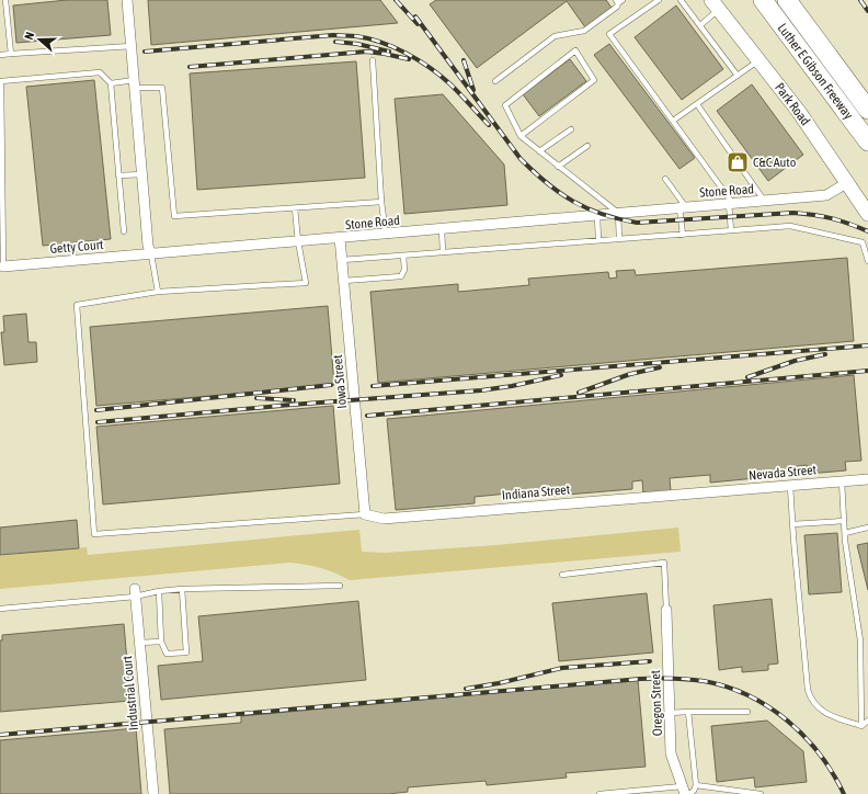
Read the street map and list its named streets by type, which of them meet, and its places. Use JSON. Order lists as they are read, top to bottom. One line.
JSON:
{"streets":{"highway":["Luther E Gibson Freeway"],"street":["Park Road","Stone Road","Getty Court","Iowa Street","Nevada Street","Indiana Street","Industrial Court","Oregon Street"]},"crossings":[["Park Road","Stone Road"],["Stone Road","Getty Court"],["Stone Road","Iowa Street"],["Iowa Street","Indiana Street"],["Nevada Street","Indiana Street"]],"places":{"shop":["C&C Auto"]},"north":"left"}
